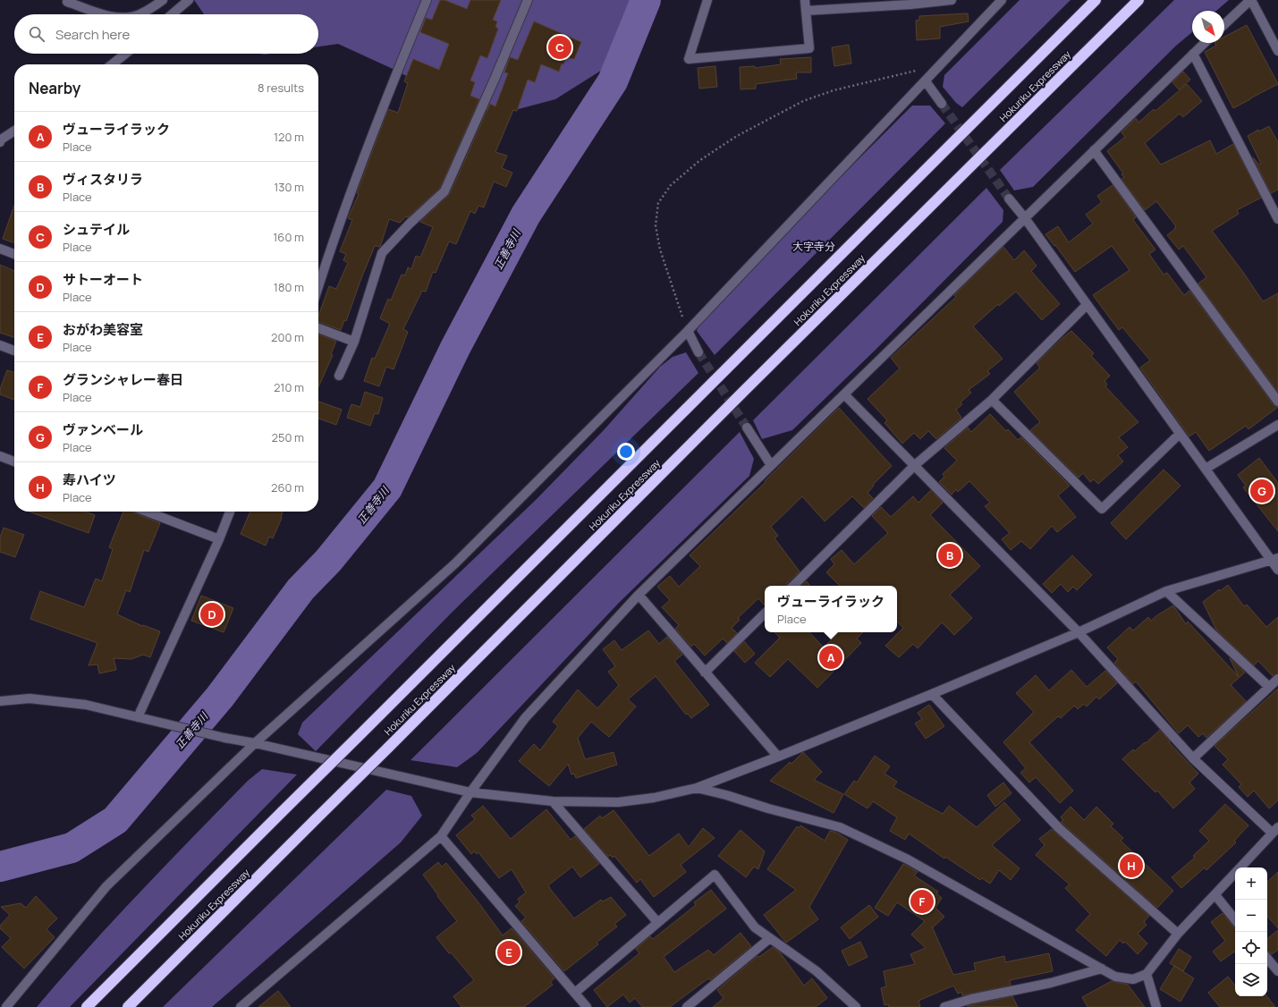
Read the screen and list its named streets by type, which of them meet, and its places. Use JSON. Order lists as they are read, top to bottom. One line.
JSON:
{"streets":{"highway":["Hokuriku Expressway"]},"districts":["大字寺分"],"water":["正善寺川"],"north":"bottom right","page":{"search":"Search here","pins":["C","G","B","D","A","H","F","E"],"heading":["Nearby","8 results"],"list":[{"mark":"A","name":"ヴューライラック","note":"Place","value":"120 m"},{"mark":"B","name":"ヴィスタリラ","note":"Place","value":"130 m"},{"mark":"C","name":"シュテイル","note":"Place","value":"160 m"},{"mark":"D","name":"サトーオート","note":"Place","value":"180 m"},{"mark":"E","name":"おがわ美容室","note":"Place","value":"200 m"},{"mark":"F","name":"グランシャレー春日","note":"Place","value":"210 m"},{"mark":"G","name":"ヴァンベール","note":"Place","value":"250 m"},{"mark":"H","name":"寿ハイツ","note":"Place","value":"260 m"}],"popup":["ヴューライラック","Place"],"map_buttons":["+","−"]}}
